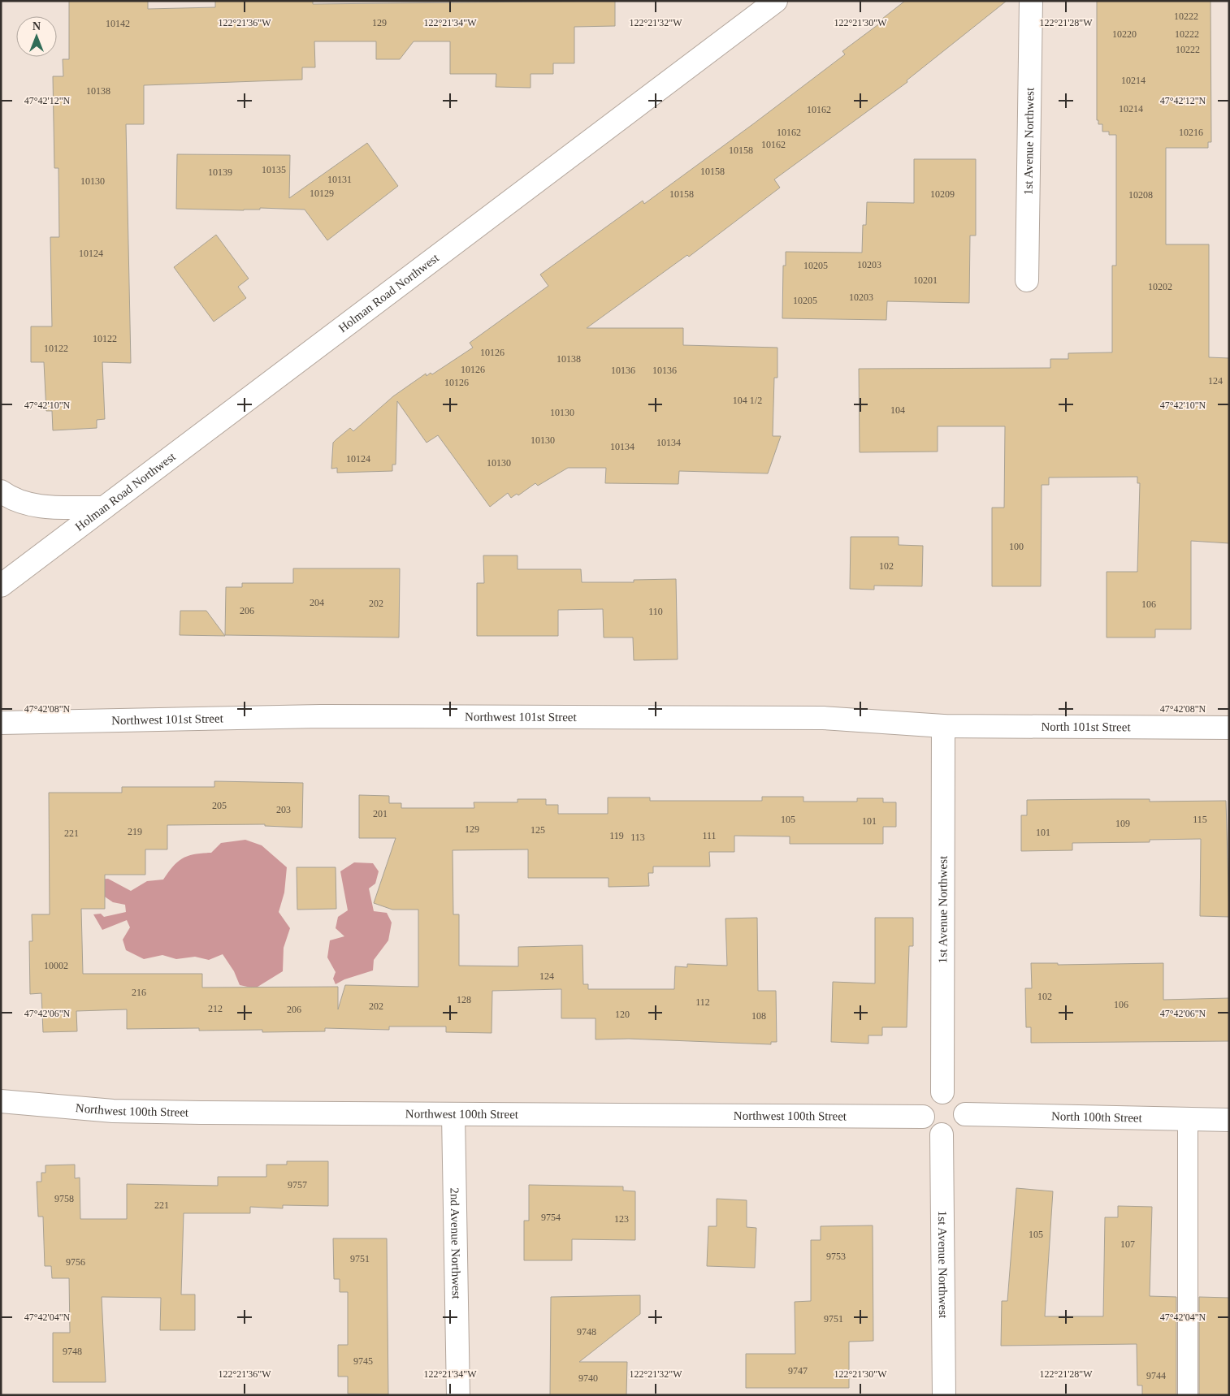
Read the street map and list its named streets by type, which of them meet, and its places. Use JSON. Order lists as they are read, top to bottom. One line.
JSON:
{"streets":{"street":["1st Avenue Northwest","Holman Road Northwest","Northwest 101st Street","North 101st Street","Northwest 100th Street","North 100th Street","2nd Avenue Northwest"]},"crossings":[["1st Avenue Northwest","Northwest 101st Street"],["1st Avenue Northwest","North 101st Street"],["1st Avenue Northwest","Northwest 100th Street"],["1st Avenue Northwest","North 100th Street"],["Northwest 101st Street","North 101st Street"],["Northwest 100th Street","North 100th Street"],["Northwest 100th Street","2nd Avenue Northwest"]],"house_numbers":["10222","129","10142","10220","10222","10222","10214","10138","10214","10162","10162","10216","10162","10158","10135","10158","10139","10131","10130","10129","10158","10209","10208","10124","10203","10205","10201","10202","10203","10205","10122","10122","10126","10138","10126","10136","10136","124","10126","104 1/2","104","10130","10130","10134","10134","10124","10130","100","102","204","202","106","206","110","205","203","201","105","115","101","109","129","125","219","101","221","119","111","113","10002","124","216","102","128","112","106","202","212","206","120","108","9757","9758","221","9754","123","105","107","9753","9751","9756","9751","9748","9748","9745","9747","9744","9740"],"north":"top","coordinates":["122°21'36\"W","122°21'34\"W","122°21'32\"W","122°21'30\"W","122°21'28\"W","47°42'12\"N","47°42'10\"N","47°42'08\"N","47°42'06\"N","47°42'04\"N"]}
